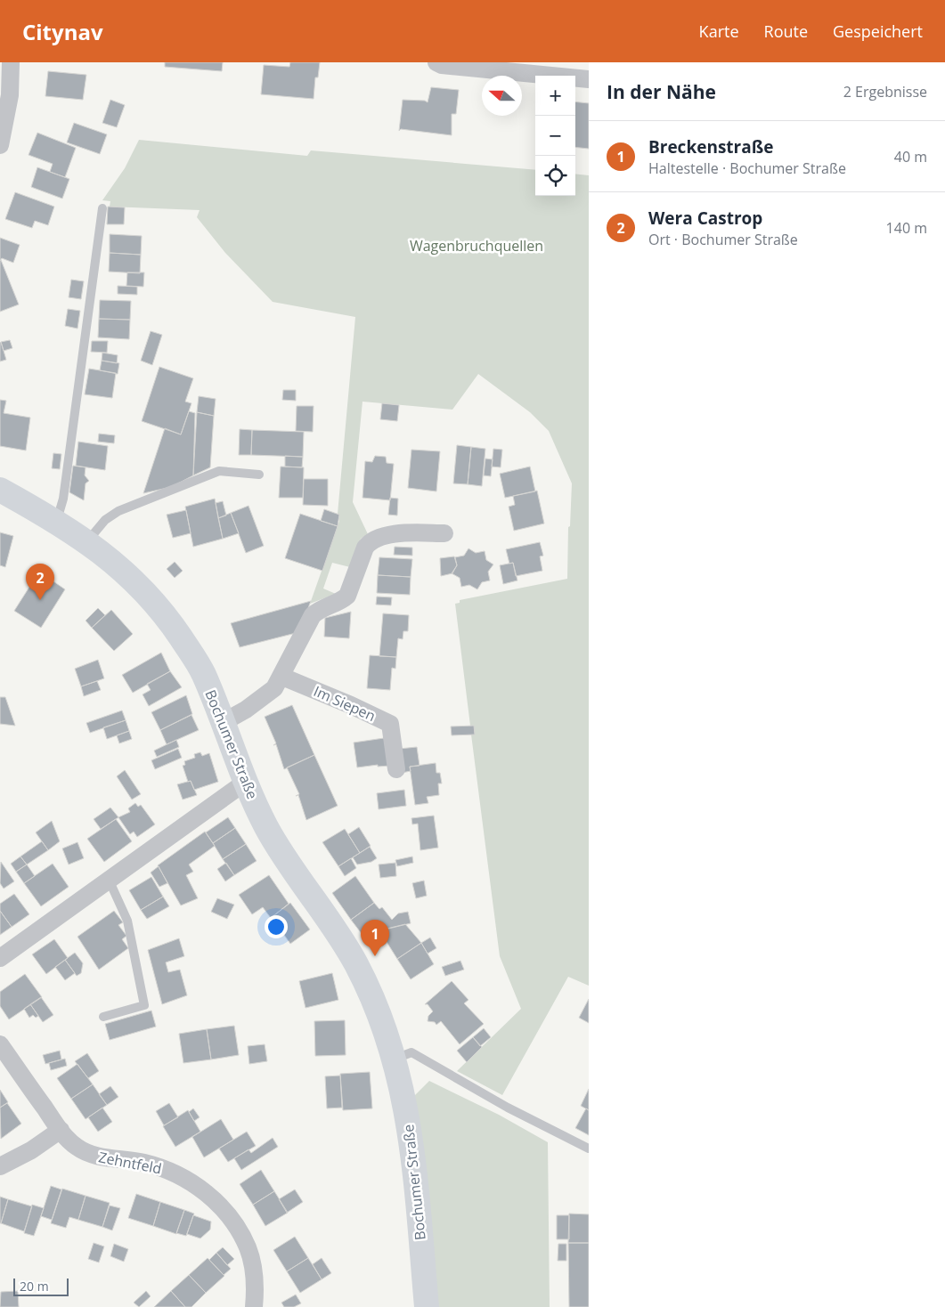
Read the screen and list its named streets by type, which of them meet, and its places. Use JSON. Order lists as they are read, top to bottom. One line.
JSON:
{"streets":{"main road":["Bochumer Straße"],"street":["Im Siepen","Zehntfeld"]},"parks":["Wagenbruchquellen"],"scale_bar":"20 m","north":"left","page":{"header":"Citynav","nav":["Karte","Route","Gespeichert"],"heading":["In der Nähe","2 Ergebnisse"],"map_buttons":["+","−"],"list":[{"mark":"1","name":"Breckenstraße","note":"Haltestelle · Bochumer Straße","value":"40 m"},{"mark":"2","name":"Wera Castrop","note":"Ort · Bochumer Straße","value":"140 m"}],"pins":["2","1"],"scale":"20 m"}}
